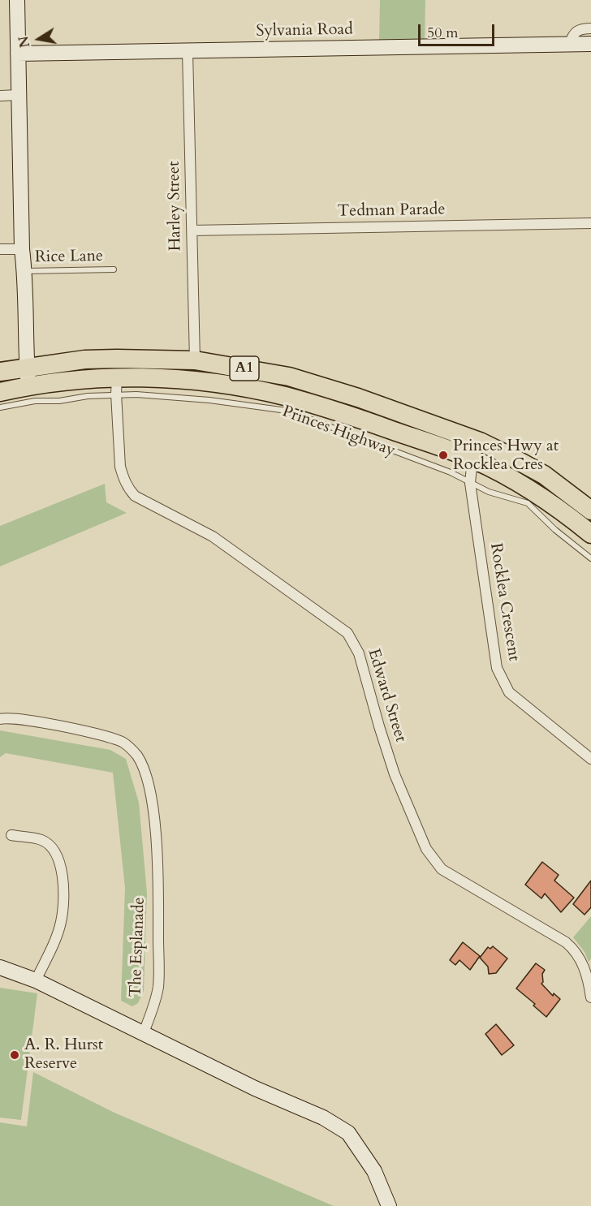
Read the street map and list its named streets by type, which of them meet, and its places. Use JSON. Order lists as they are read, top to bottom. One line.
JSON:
{"streets":{"highway":["A1","Princes Highway"],"street":["Sylvania Road","Harley Street","Tedman Parade","Rocklea Crescent","Edward Street","The Esplanade"],"lane":["Rice Lane"]},"crossings":[["Sylvania Road","Harley Street"],["Harley Street","Tedman Parade"],["Harley Street","A1"],["A1","Rocklea Crescent"],["Princes Highway","Rocklea Crescent"],["Princes Highway","Edward Street"]],"places":["Princes Hwy at Rocklea Cres","A. R. Hurst Reserve"],"scale_bar":"50 m","north":"left"}
